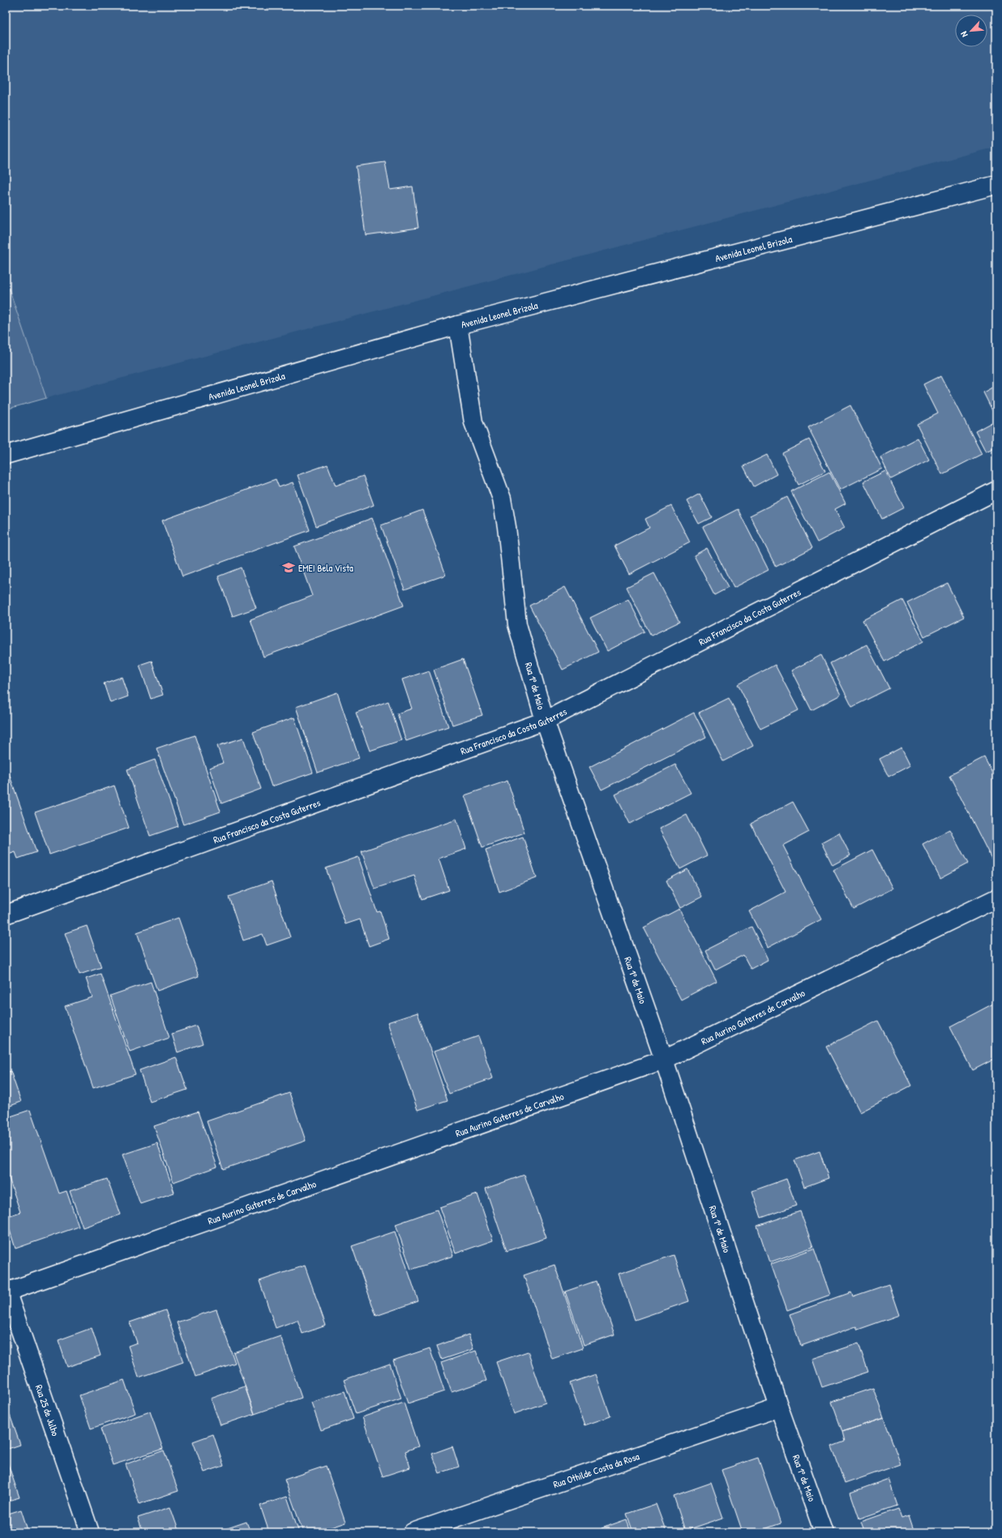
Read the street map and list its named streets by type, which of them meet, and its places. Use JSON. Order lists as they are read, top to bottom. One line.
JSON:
{"streets":{"street":["Avenida Leonel Brizola","Rua Francisco da Costa Guterres","Rua 1º de Maio","Rua Aurino Guterres de Carvalho","Rua 25 de Julho","Rua Othilde Costa da Rosa"]},"crossings":[["Avenida Leonel Brizola","Rua 1º de Maio"],["Rua Francisco da Costa Guterres","Rua 1º de Maio"],["Rua 1º de Maio","Rua Aurino Guterres de Carvalho"],["Rua 1º de Maio","Rua Othilde Costa da Rosa"],["Rua Aurino Guterres de Carvalho","Rua 25 de Julho"]],"places":{"school or university":["EMEI Bela Vista"]},"north":"bottom left"}
